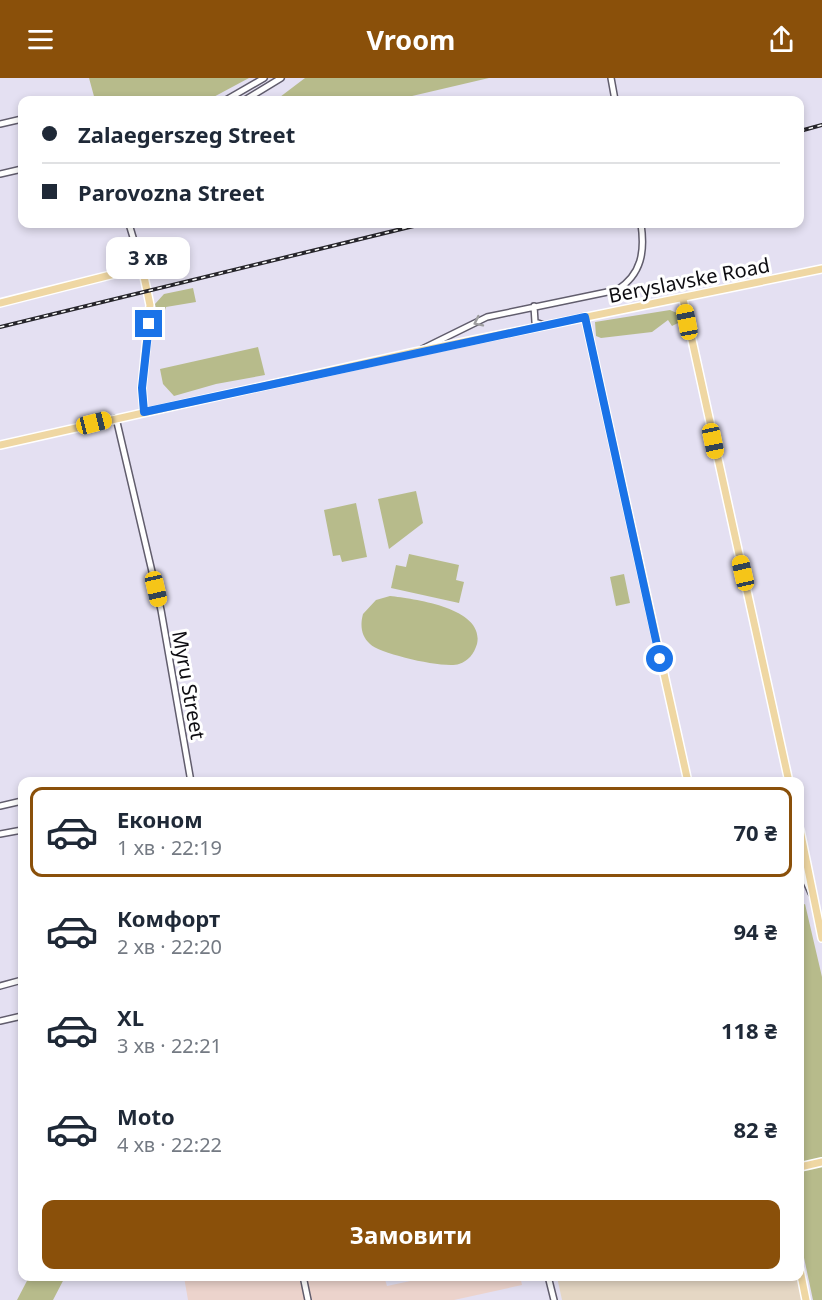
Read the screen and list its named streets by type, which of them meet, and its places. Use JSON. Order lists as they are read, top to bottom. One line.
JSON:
{"streets":{"main road":["Beryslavske Road"],"street":["Myru Street"]},"crossings":[["Beryslavske Road","Myru Street"]],"page":{"header":"Vroom","banner":["Zalaegerszeg Street","Parovozna Street"],"bubble":"3 хв","list":[{"name":"Економ","note":"1 хв · 22:19","value":"70 ₴"},{"name":"Комфорт","note":"2 хв · 22:20","value":"94 ₴"},{"name":"XL","note":"3 хв · 22:21","value":"118 ₴"},{"name":"Moto","note":"4 хв · 22:22","value":"82 ₴"}],"buttons":"Замовити"}}
